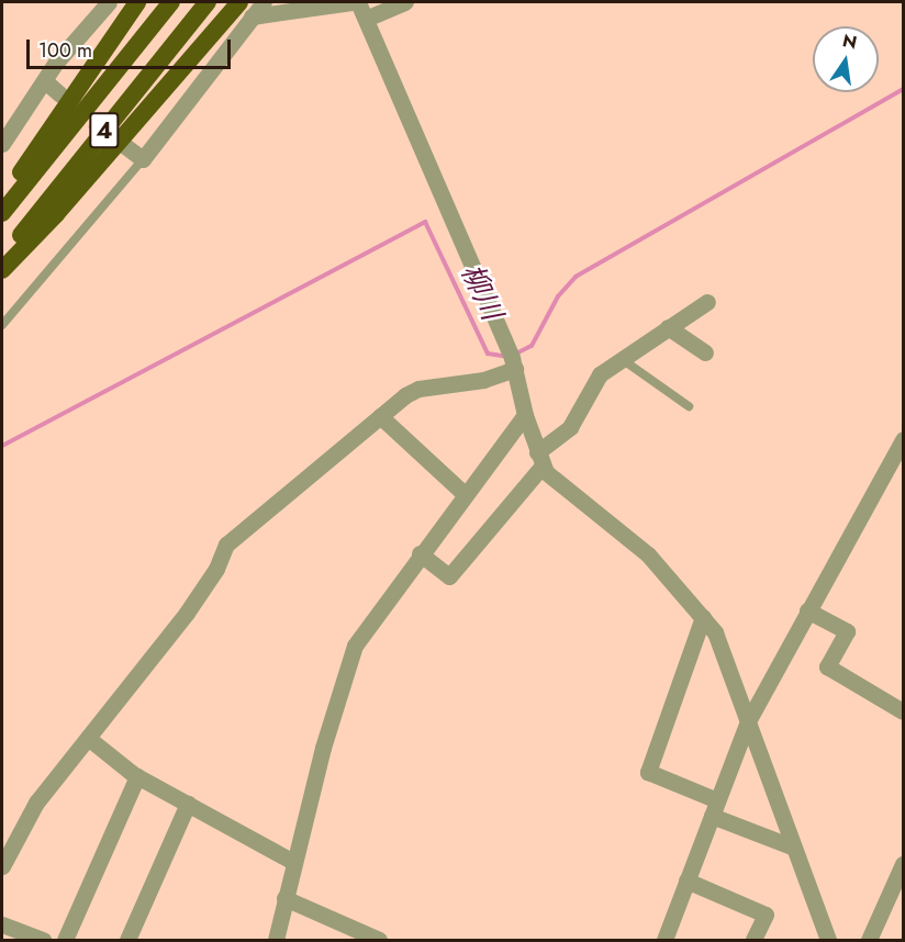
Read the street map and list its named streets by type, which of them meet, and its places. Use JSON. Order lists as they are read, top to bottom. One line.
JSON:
{"streets":{"highway":["4"]},"water":["柳川"],"scale_bar":"100 m","north":"top"}
